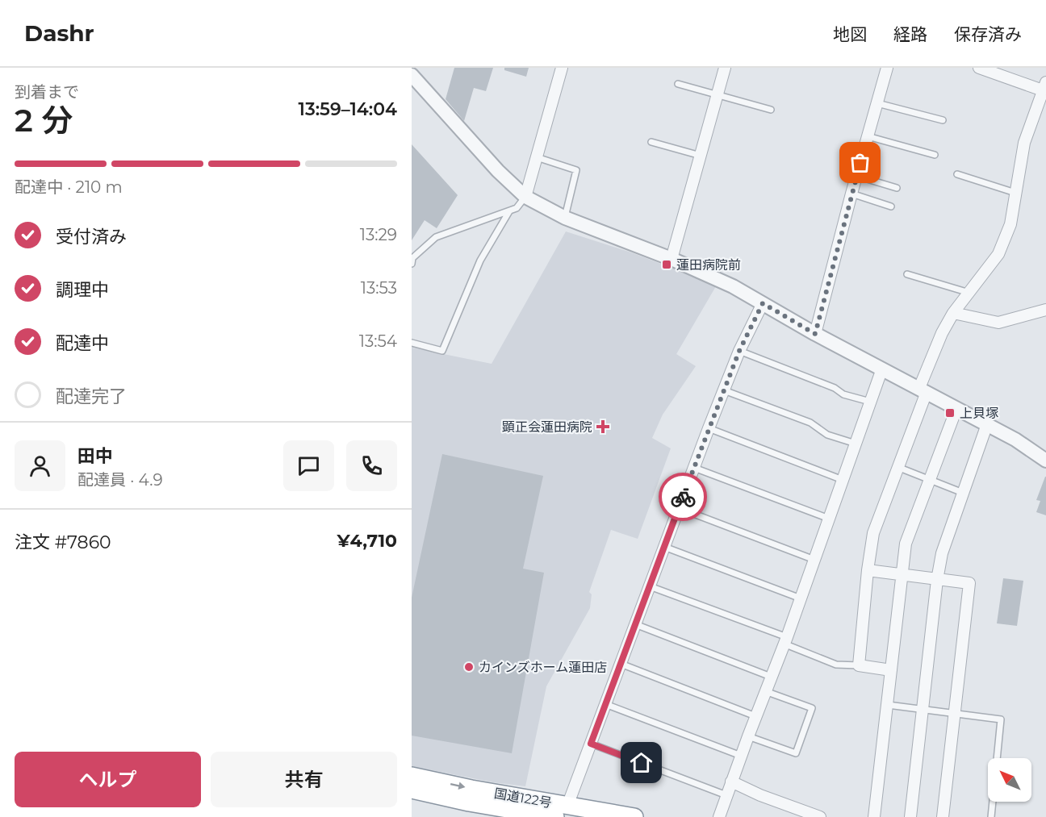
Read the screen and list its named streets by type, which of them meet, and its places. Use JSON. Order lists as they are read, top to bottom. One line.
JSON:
{"streets":{"highway":["国道122号"]},"places":{"transit":["蓮田病院前","上貝塚"],"health":["顕正会蓮田病院"],"other":["カインズホーム蓮田店"]},"north":"top left","page":{"header":"Dashr","nav":["地図","経路","保存済み"],"heading":["2 分","到着まで","13:59–14:04"],"panel":["田中","配達員 · 4.9","注文 #7860","¥4,710"],"bar":"配達中 · 210 m","list":[["受付済み","13:29"],["調理中","13:53"],["配達中","13:54"],"配達完了"],"buttons":["ヘルプ","共有"]}}
